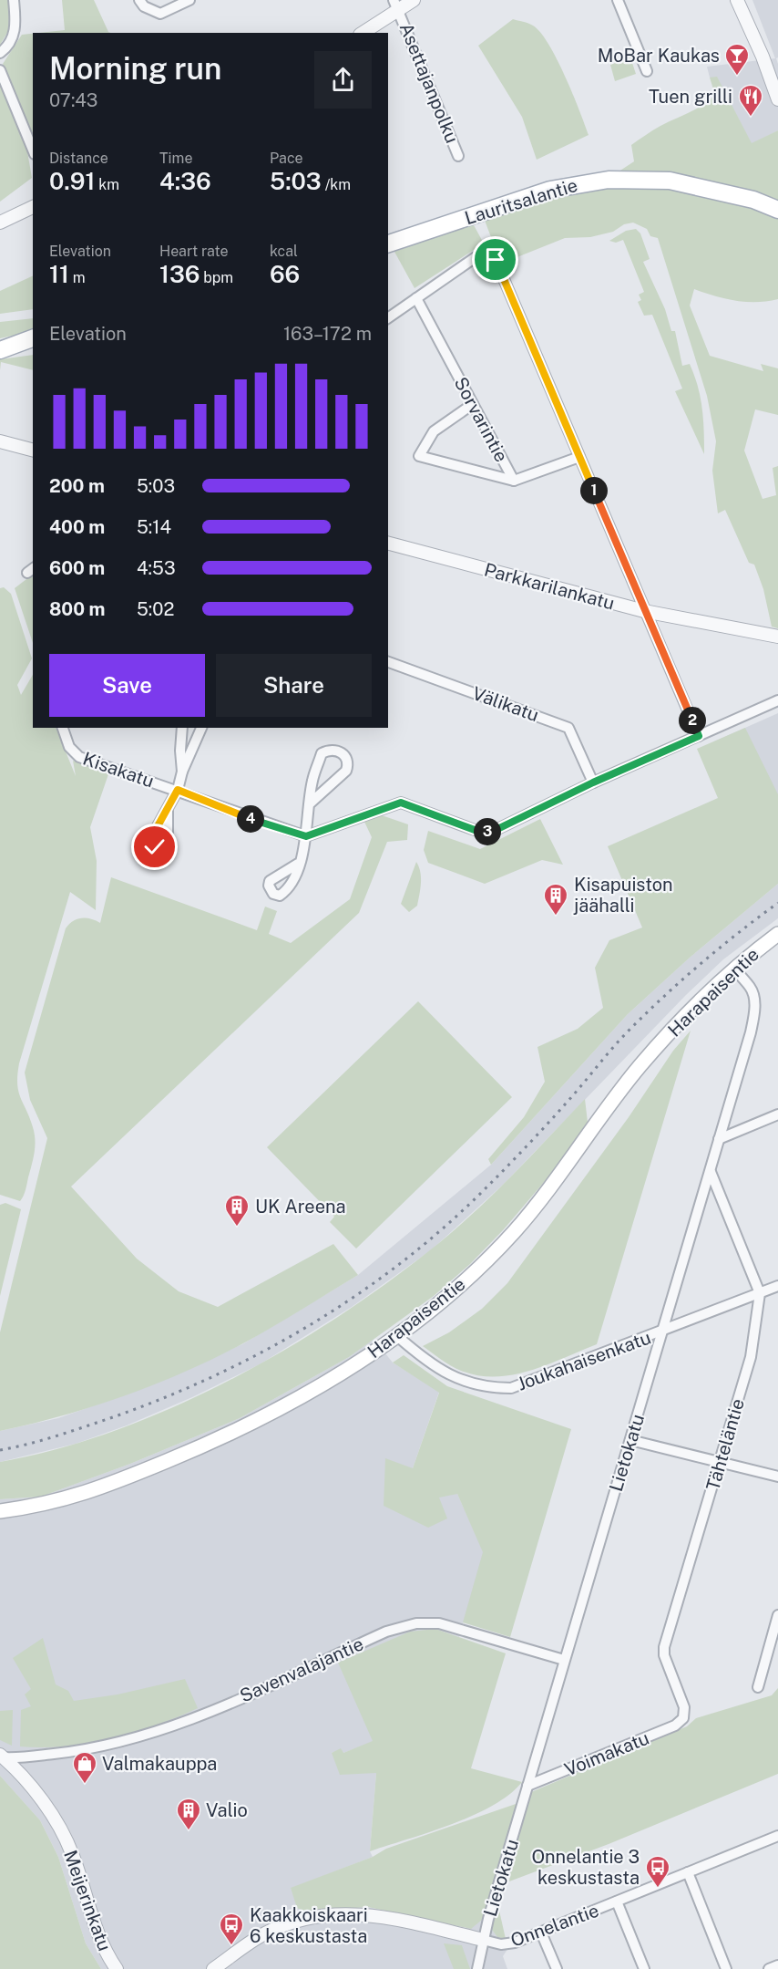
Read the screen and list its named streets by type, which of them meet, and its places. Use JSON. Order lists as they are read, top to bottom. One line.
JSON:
{"streets":{"main road":["Lauritsalantie","Harapaisentie"],"street":["Asettajanpolku","Sorvarintie","Parkkarilankatu","Välikatu","Kisakatu","Joukahaisenkatu","Tähteläntie","Lietokatu","Savenvalajantie","Voimakatu","Meijerinkatu","Onnelantie"]},"crossings":[["Harapaisentie","Joukahaisenkatu"],["Harapaisentie","Lietokatu"],["Joukahaisenkatu","Tähteläntie"],["Joukahaisenkatu","Lietokatu"],["Tähteläntie","Voimakatu"],["Lietokatu","Savenvalajantie"],["Lietokatu","Voimakatu"],["Lietokatu","Onnelantie"],["Savenvalajantie","Meijerinkatu"]],"places":{"bar":["MoBar Kaukas"],"restaurant":["Tuen grilli"],"building":["Kisapuiston jäähalli","UK Areena","Valio"],"shop":["Valmakauppa"],"bus stop":["Onnelantie 3 keskustasta","Kaakkoiskaari 6 keskustasta"]},"page":{"heading":["Morning run","07:43"],"stats":[["Distance","0.91 km"],["Time","4:36"],["Pace","5:03 /km"],["Elevation","11 m"],["Heart rate","136 bpm"],["kcal","66"]],"chart":["Elevation","163–172 m"],"list":[{"name":"200 m","note":"5:03"},{"name":"400 m","note":"5:14"},{"name":"600 m","note":"4:53"},{"name":"800 m","note":"5:02"}],"pins":["1","2","4","3"],"buttons":["Save","Share"]}}
